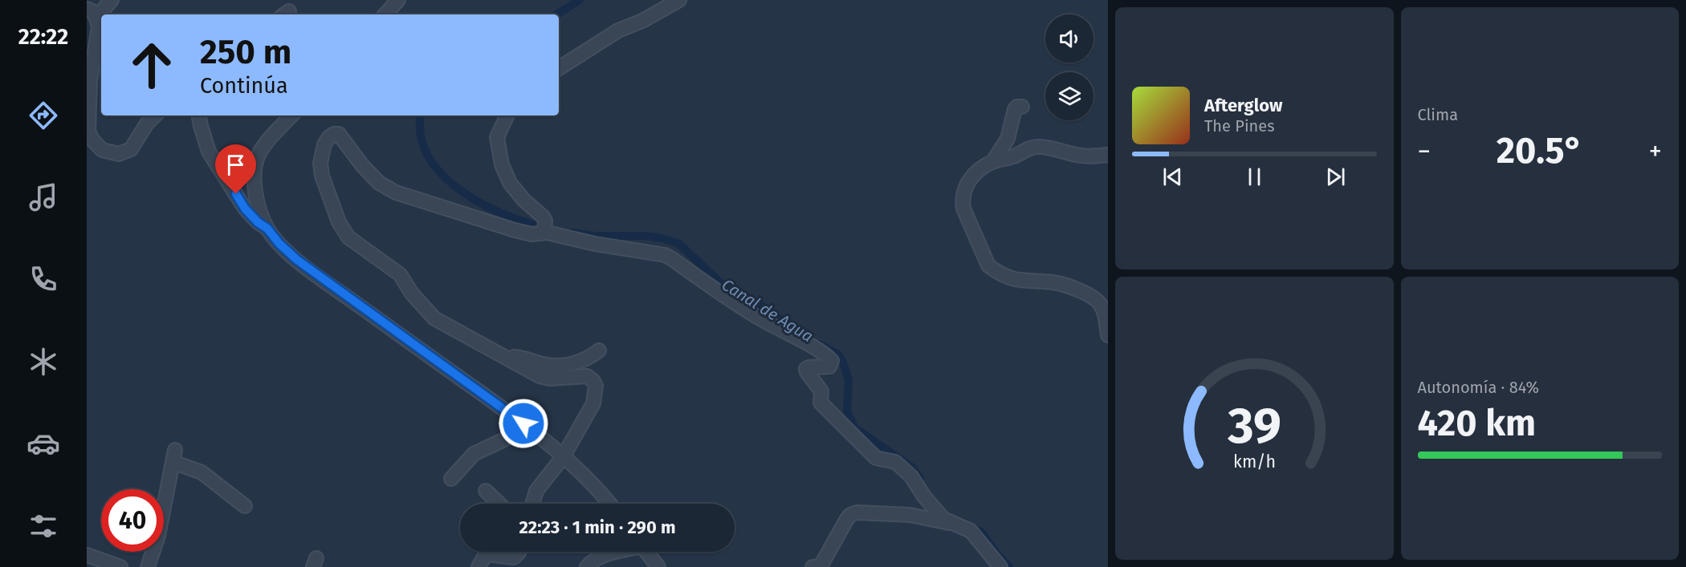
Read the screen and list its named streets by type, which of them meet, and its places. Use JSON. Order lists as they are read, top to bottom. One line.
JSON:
{"water":["Canal de Agua"],"page":{"tabs":"22:22","tile":["Clima",["Autonomía · 84%","420 km"]],"turn":["250 m","Continúa"],"song":["Afterglow","The Pines"],"heat":["−","20.5°","+"],"limit":"40","trip":"22:23 · 1 min · 290 m","gauge":["39","km/h"]}}
